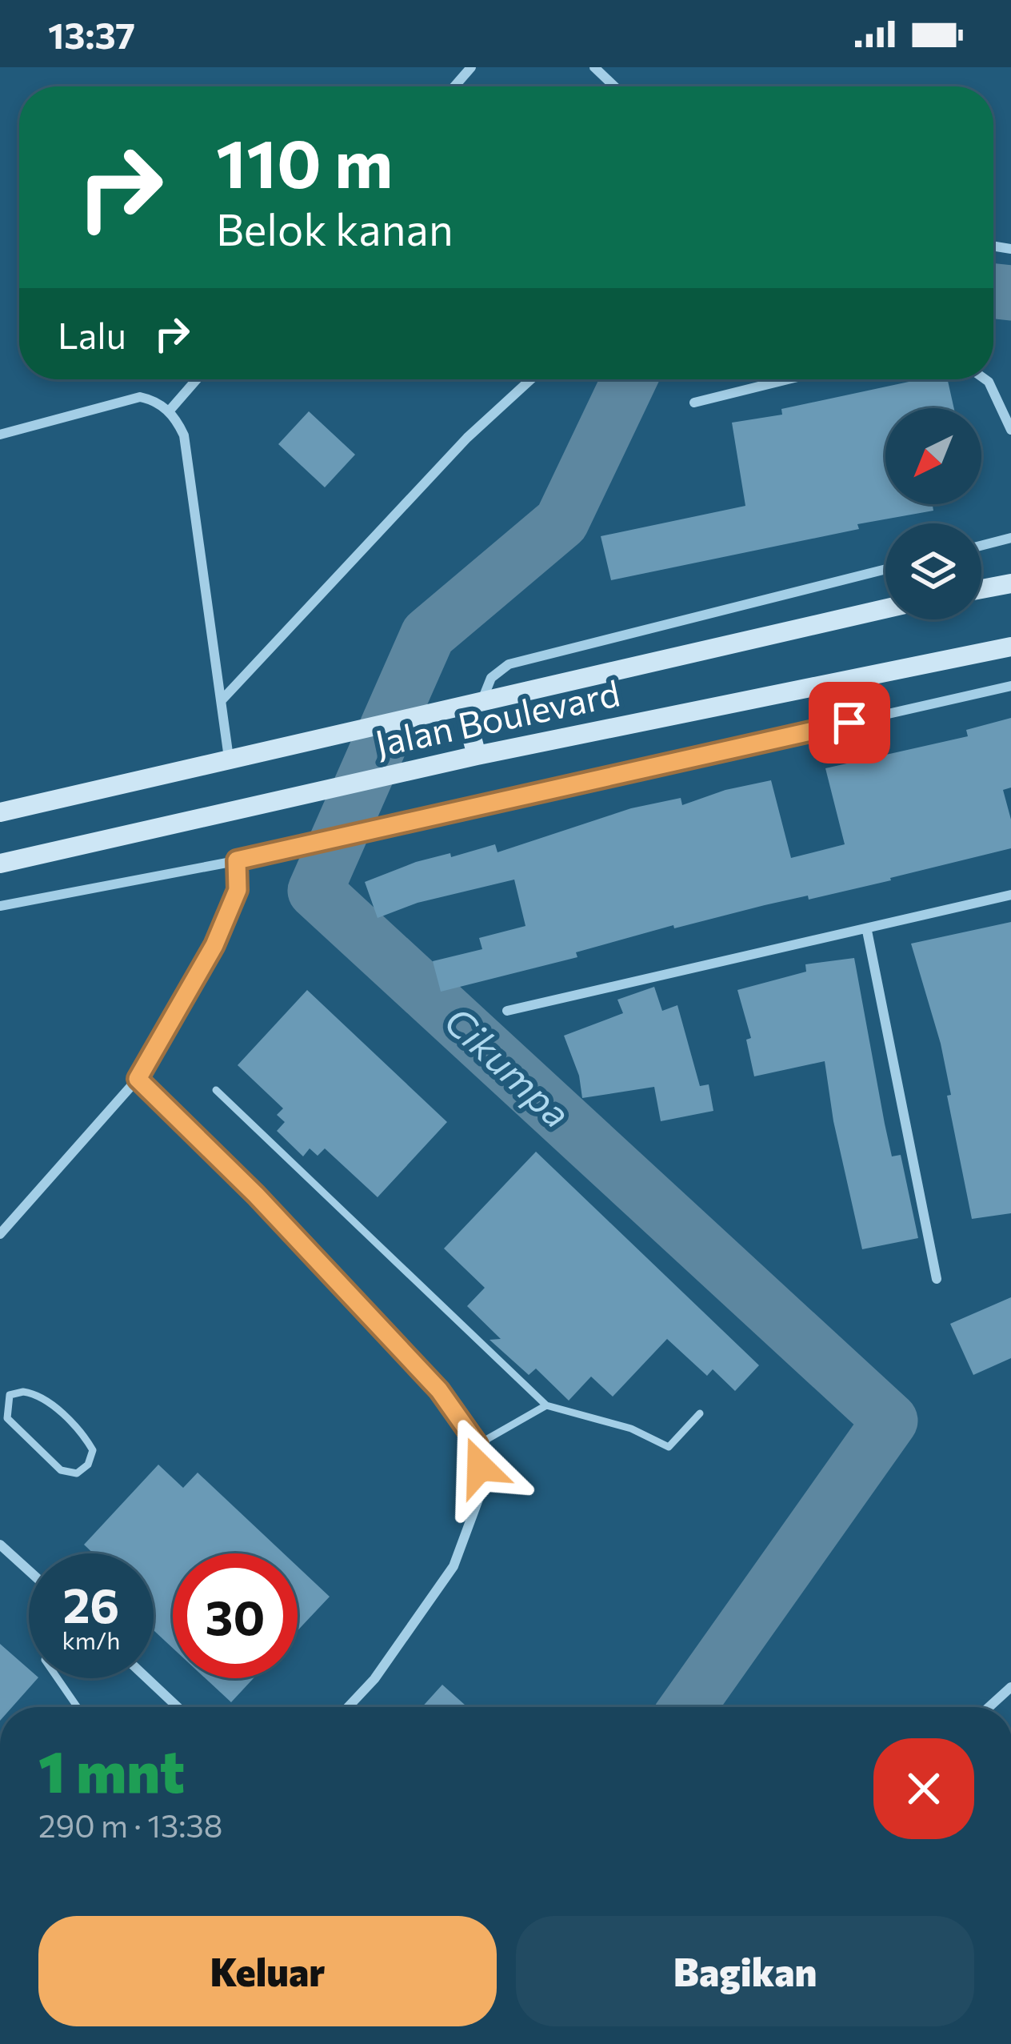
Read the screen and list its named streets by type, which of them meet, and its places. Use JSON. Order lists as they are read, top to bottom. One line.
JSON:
{"streets":{"main road":["Jalan Boulevard"]},"water":["Cikumpa"],"north":"bottom left","page":{"status":"13:37","turn":["110 m","Belok kanan"],"then":"Lalu","speed":"26 km/h","limit":"30","heading":["1 mnt","290 m · 13:38"],"buttons":["Keluar","Bagikan"]}}
